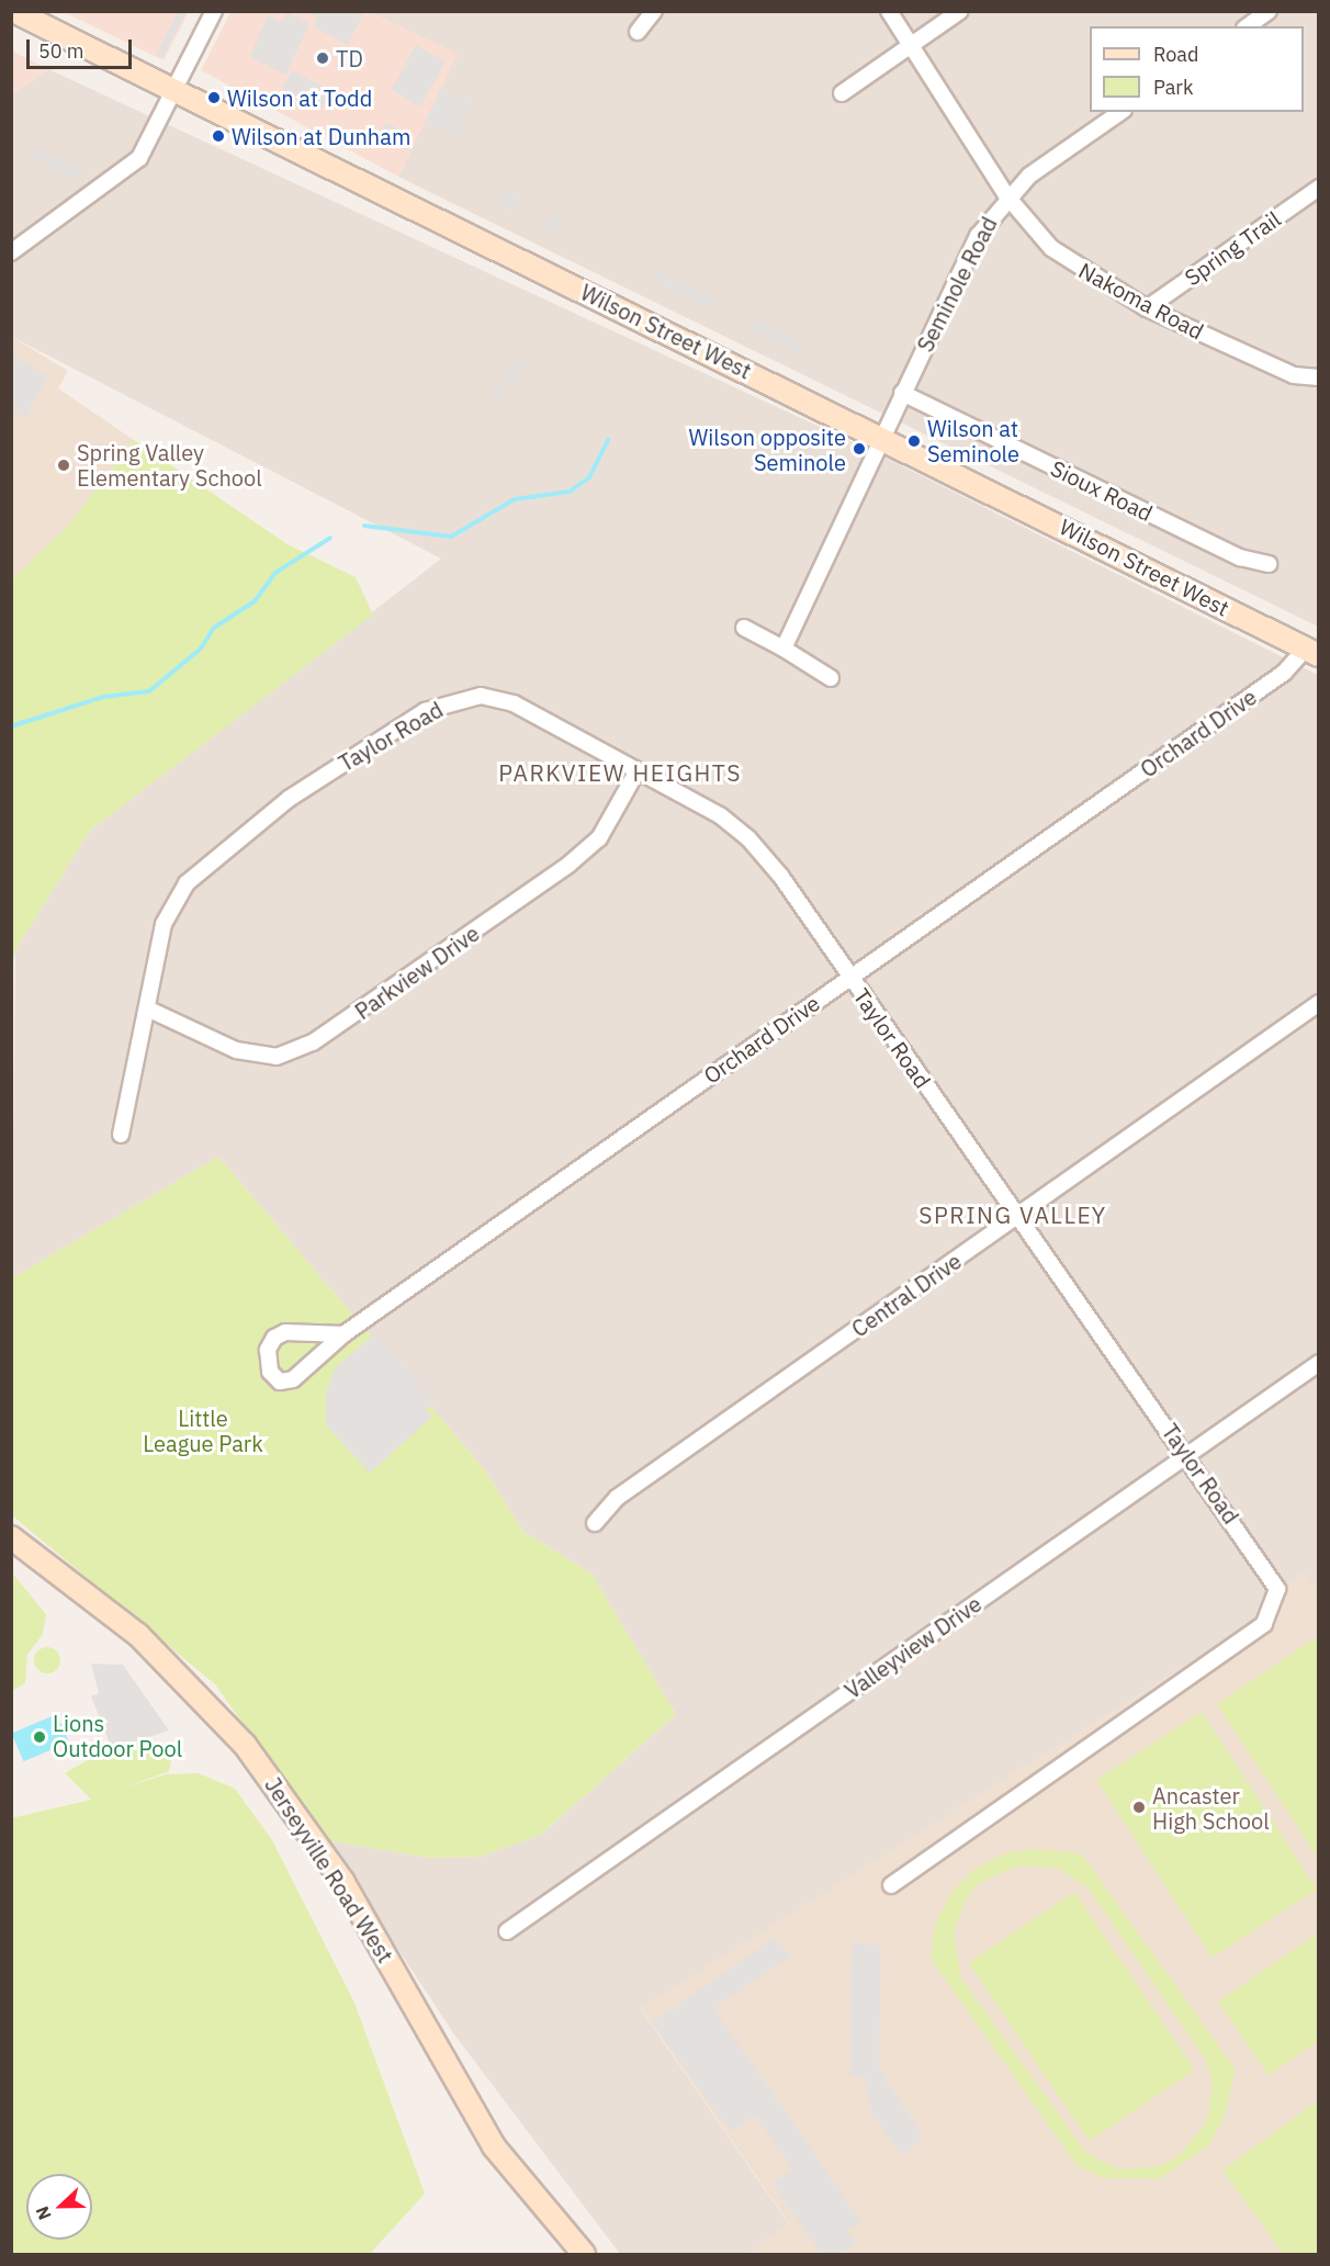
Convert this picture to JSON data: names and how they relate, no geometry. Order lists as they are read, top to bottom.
{
  "streets": {
    "main road": ["Wilson Street West", "Jerseyville Road West"],
    "street": [
      "Spring Trail",
      "Seminole Road",
      "Nakoma Road",
      "Sioux Road",
      "Orchard Drive",
      "Taylor Road",
      "Parkview Drive",
      "Central Drive",
      "Valleyview Drive"
    ]
  },
  "crossings": [
    ["Spring Trail", "Nakoma Road"],
    ["Seminole Road", "Nakoma Road"],
    ["Seminole Road", "Wilson Street West"],
    ["Seminole Road", "Sioux Road"],
    ["Wilson Street West", "Orchard Drive"],
    ["Orchard Drive", "Taylor Road"],
    ["Taylor Road", "Parkview Drive"],
    ["Taylor Road", "Central Drive"],
    ["Taylor Road", "Valleyview Drive"]
  ],
  "districts": ["PARKVIEW HEIGHTS", "SPRING VALLEY"],
  "parks": ["Little League Park"],
  "places": [
    "TD",
    "Wilson at Todd",
    "Wilson at Dunham",
    "Wilson at Seminole",
    "Wilson opposite Seminole",
    "Spring Valley Elementary School",
    "Lions Outdoor Pool",
    "Ancaster High School"
  ],
  "legend": ["Road", "Park"],
  "scale_bar": "50 m",
  "north": "left"
}
